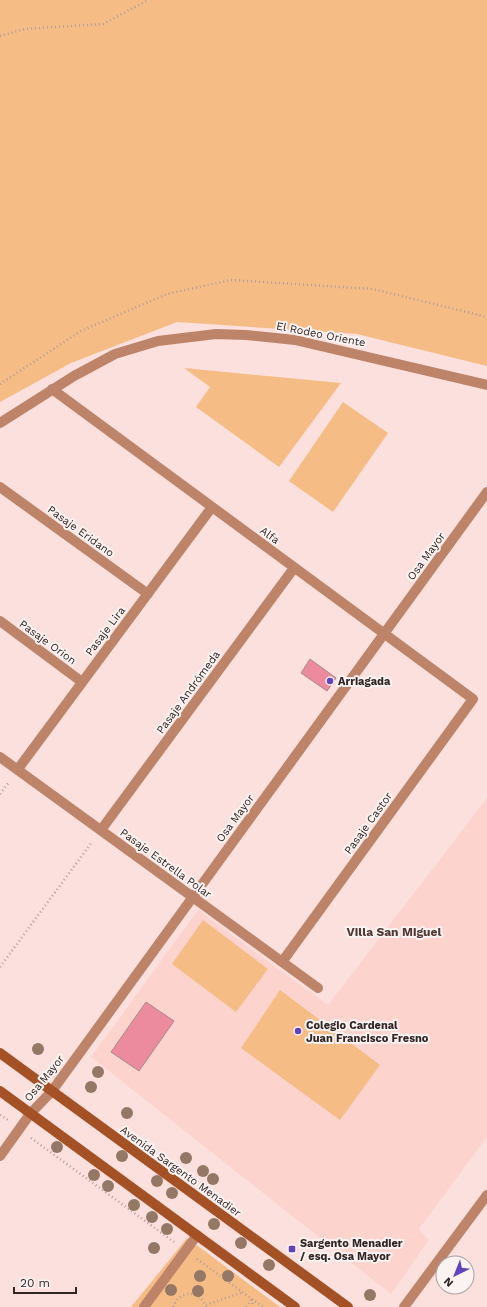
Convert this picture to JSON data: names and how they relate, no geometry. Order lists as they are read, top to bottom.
{
  "streets": {
    "street": [
      "El Rodeo Oriente",
      "Pasaje Eridano",
      "Alfa",
      "Osa Mayor",
      "Pasaje Lira",
      "Pasaje Orion",
      "Pasaje Andrómeda",
      "Pasaje Castor",
      "Pasaje Estrella Polar",
      "Avenida Sargento Menadier"
    ]
  },
  "crossings": [
    ["El Rodeo Oriente", "Alfa"],
    ["Pasaje Eridano", "Pasaje Lira"],
    ["Alfa", "Osa Mayor"],
    ["Alfa", "Pasaje Lira"],
    ["Alfa", "Pasaje Andrómeda"],
    ["Alfa", "Pasaje Castor"],
    ["Osa Mayor", "Pasaje Estrella Polar"],
    ["Osa Mayor", "Avenida Sargento Menadier"],
    ["Pasaje Lira", "Pasaje Orion"],
    ["Pasaje Lira", "Pasaje Estrella Polar"],
    ["Pasaje Andrómeda", "Pasaje Estrella Polar"],
    ["Pasaje Castor", "Pasaje Estrella Polar"]
  ],
  "districts": ["Villa San Miguel"],
  "places": {
    "other": ["Arriagada", "Colegio Cardenal Juan Francisco Fresno"],
    "transit": ["Sargento Menadier / esq. Osa Mayor"]
  },
  "scale_bar": "20 m",
  "north": "bottom left"
}
